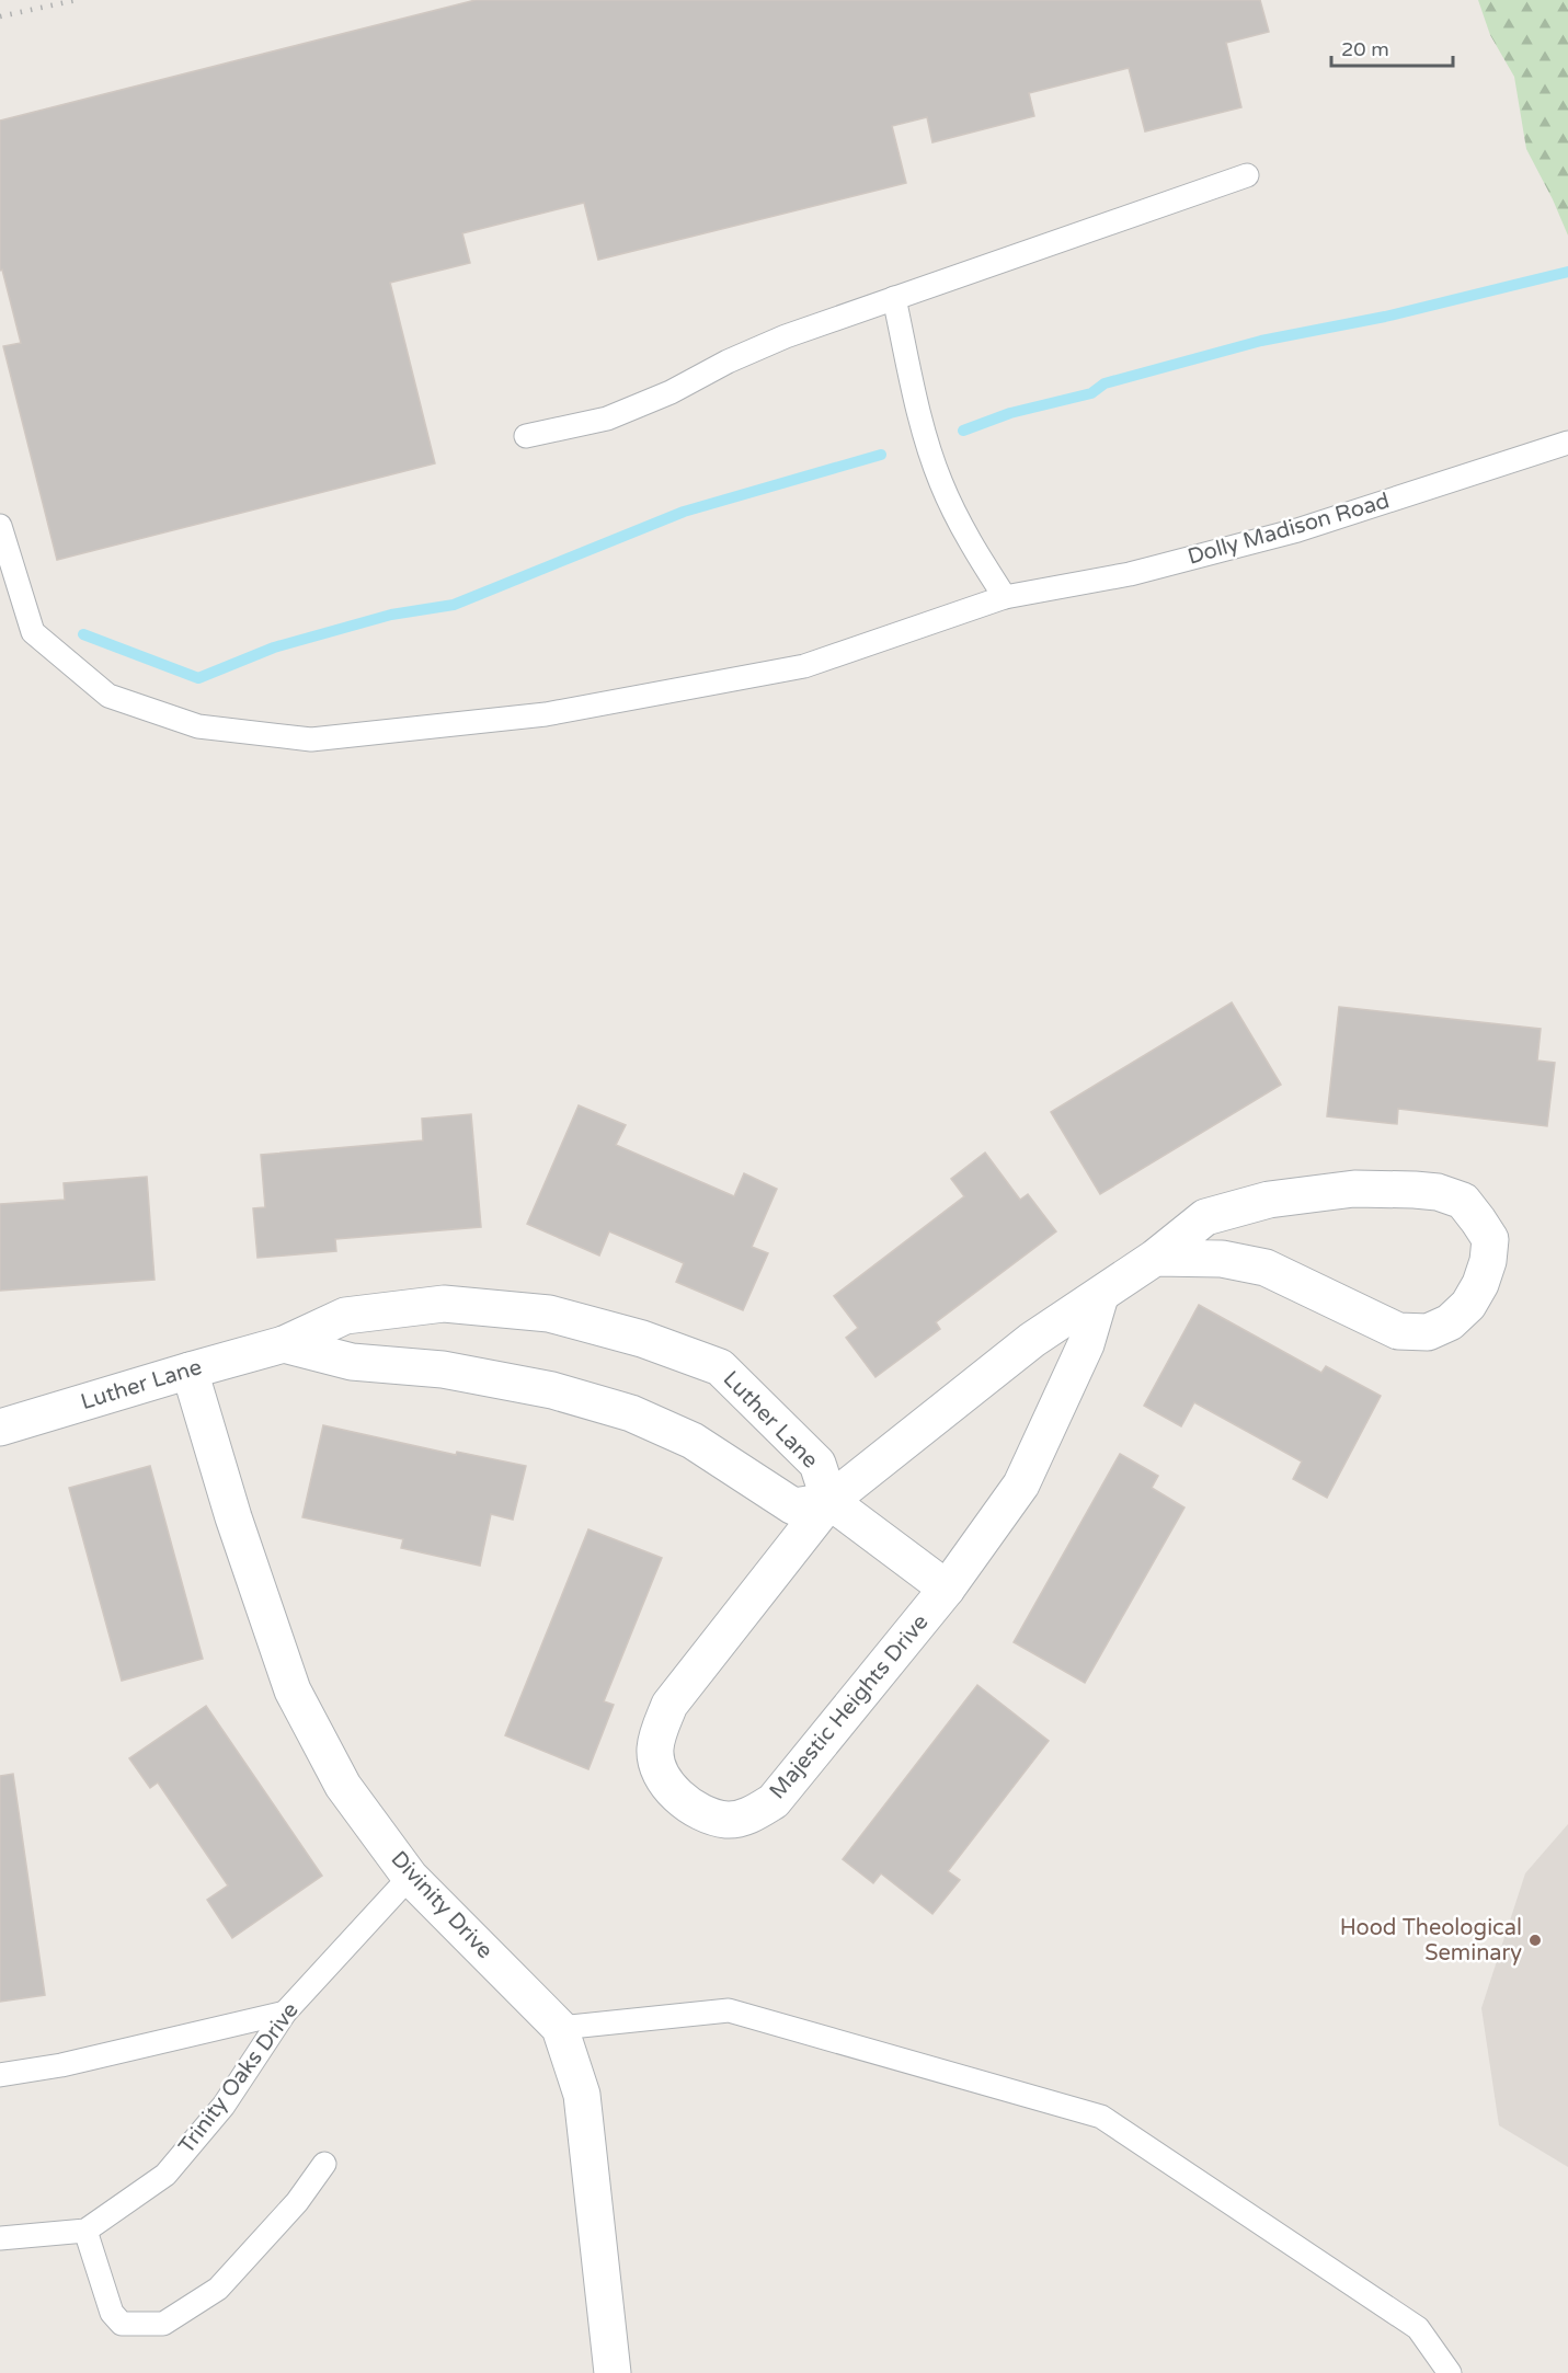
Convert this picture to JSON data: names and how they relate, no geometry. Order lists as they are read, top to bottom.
{
  "streets": {
    "street": ["Luther Lane", "Majestic Heights Drive", "Divinity Drive"],
    "lane": ["Dolly Madison Road", "Trinity Oaks Drive"]
  },
  "crossings": [
    ["Luther Lane", "Majestic Heights Drive"],
    ["Luther Lane", "Divinity Drive"],
    ["Divinity Drive", "Trinity Oaks Drive"]
  ],
  "places": ["Hood Theological Seminary"],
  "scale_bar": "20 m"
}
